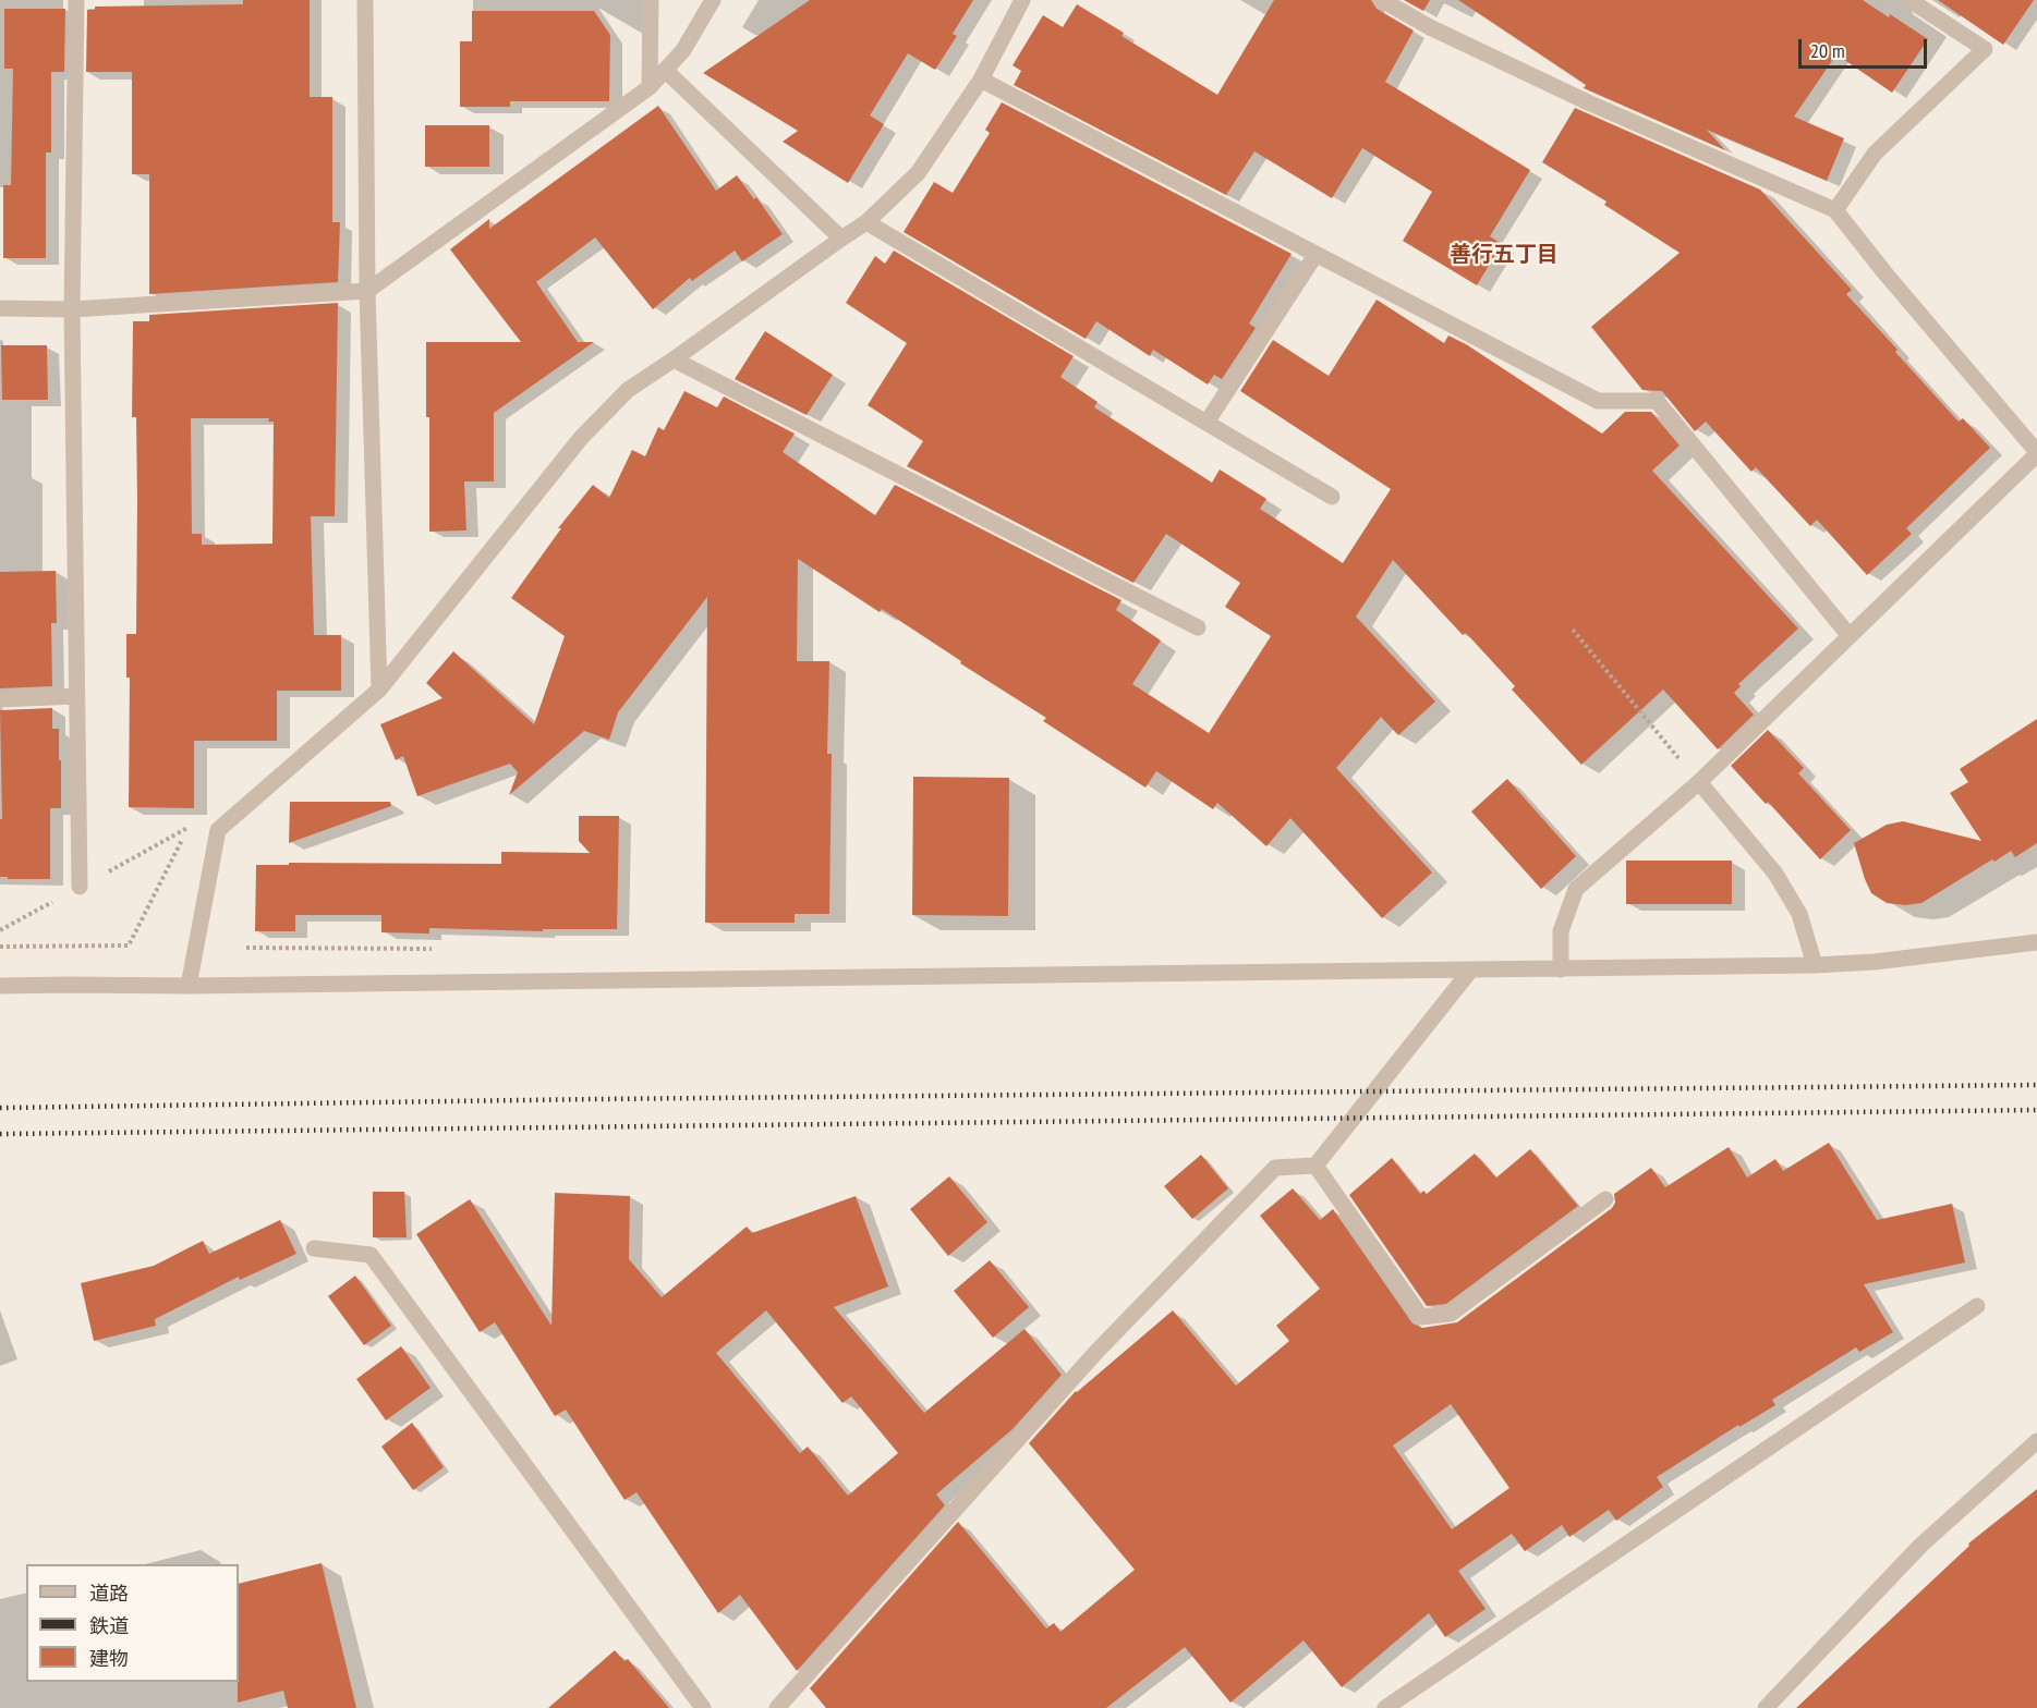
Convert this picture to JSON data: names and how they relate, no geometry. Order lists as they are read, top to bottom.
{
  "districts": ["善行五丁目"],
  "legend": ["道路", "鉄道", "建物"],
  "scale_bar": "20 m"
}
